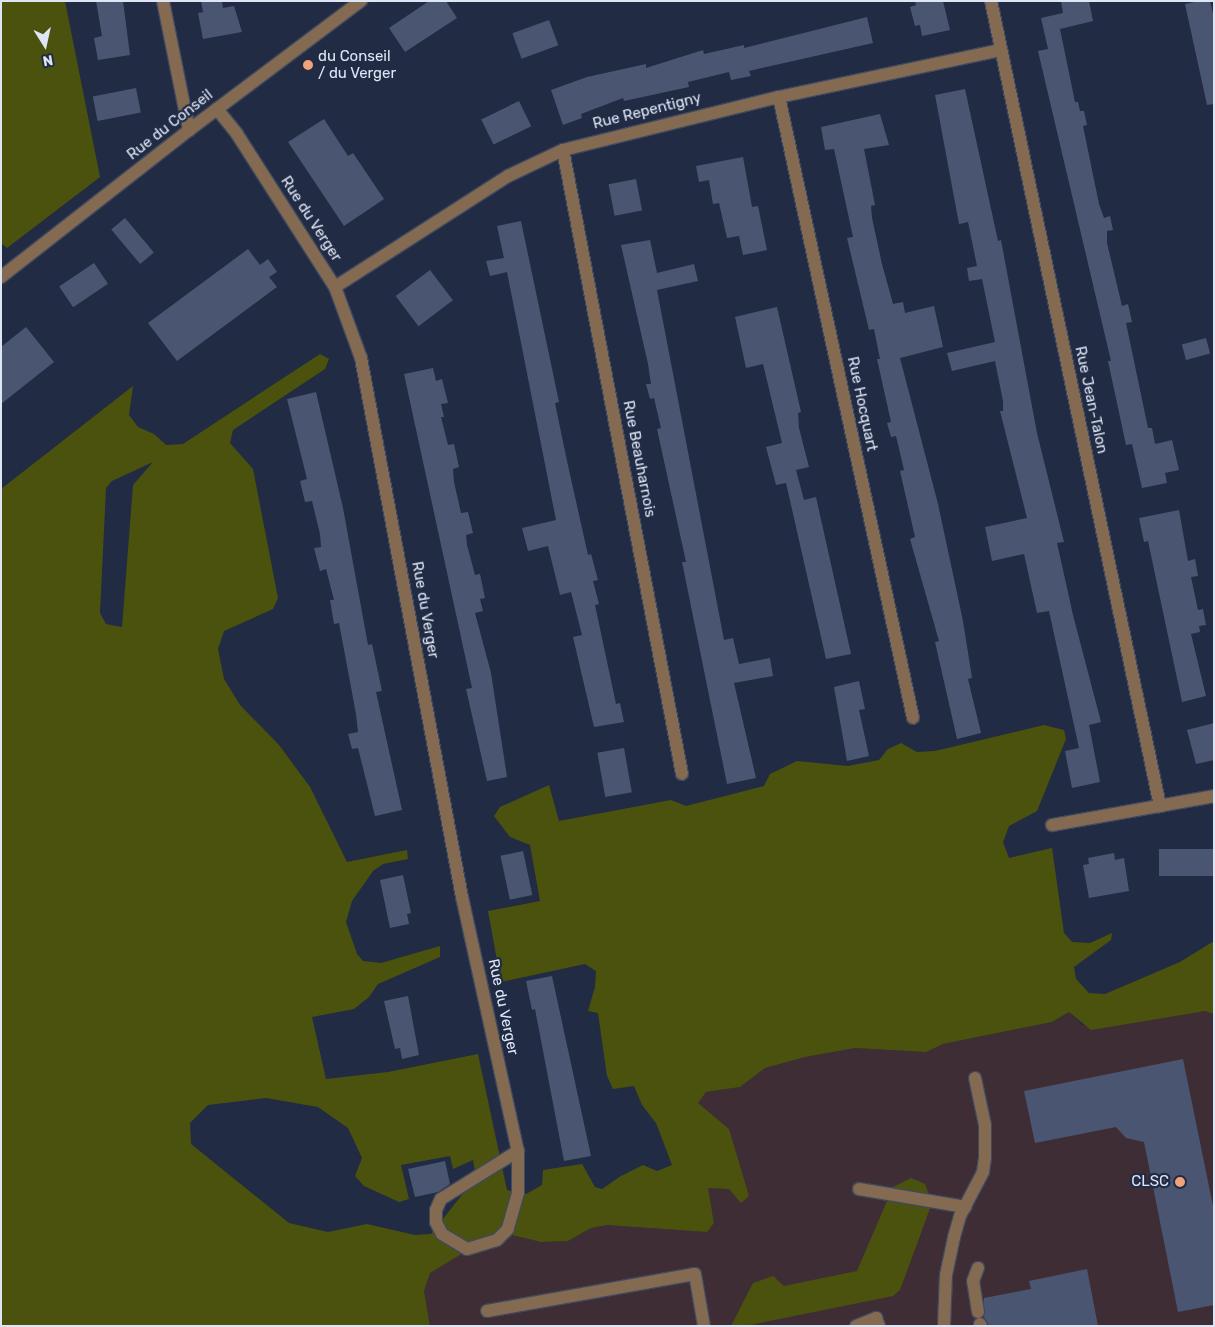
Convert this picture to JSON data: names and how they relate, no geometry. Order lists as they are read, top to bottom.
{
  "streets": {
    "street": [
      "Rue Repentigny",
      "Rue du Conseil",
      "Rue du Verger",
      "Rue Jean-Talon",
      "Rue Hocquart",
      "Rue Beauharnois"
    ]
  },
  "crossings": [
    ["Rue Repentigny", "Rue du Verger"],
    ["Rue Repentigny", "Rue Jean-Talon"],
    ["Rue Repentigny", "Rue Hocquart"],
    ["Rue Repentigny", "Rue Beauharnois"],
    ["Rue du Conseil", "Rue du Verger"]
  ],
  "places": ["du Conseil / du Verger", "CLSC"],
  "north": "bottom"
}
